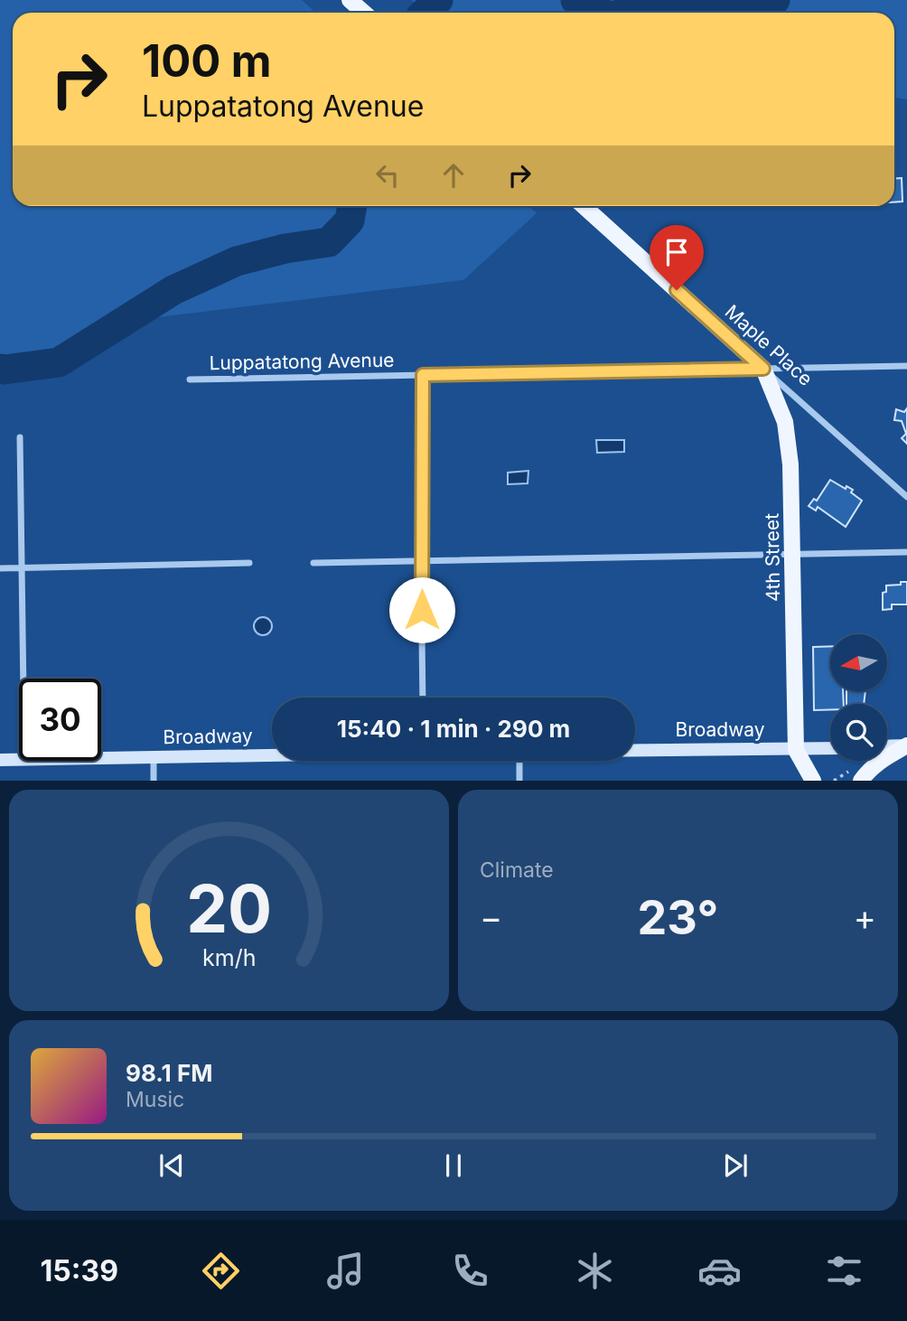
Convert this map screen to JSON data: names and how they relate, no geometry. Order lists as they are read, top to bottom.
{
  "streets": {
    "main road": ["Maple Place", "4th Street", "Broadway"],
    "street": ["Luppatatong Avenue"]
  },
  "crossings": [
    ["Maple Place", "Luppatatong Avenue"],
    ["Maple Place", "4th Street"],
    ["Luppatatong Avenue", "4th Street"],
    ["4th Street", "Broadway"]
  ],
  "north": "left",
  "page": {
    "turn": ["100 m", "Luppatatong Avenue"],
    "limit": "30",
    "trip": "15:40 · 1 min · 290 m",
    "tile": "Climate",
    "heat": ["−", "23°", "+"],
    "song": ["98.1 FM", "Music"],
    "tabs": "15:39",
    "gauge": ["20", "km/h"]
  }
}
